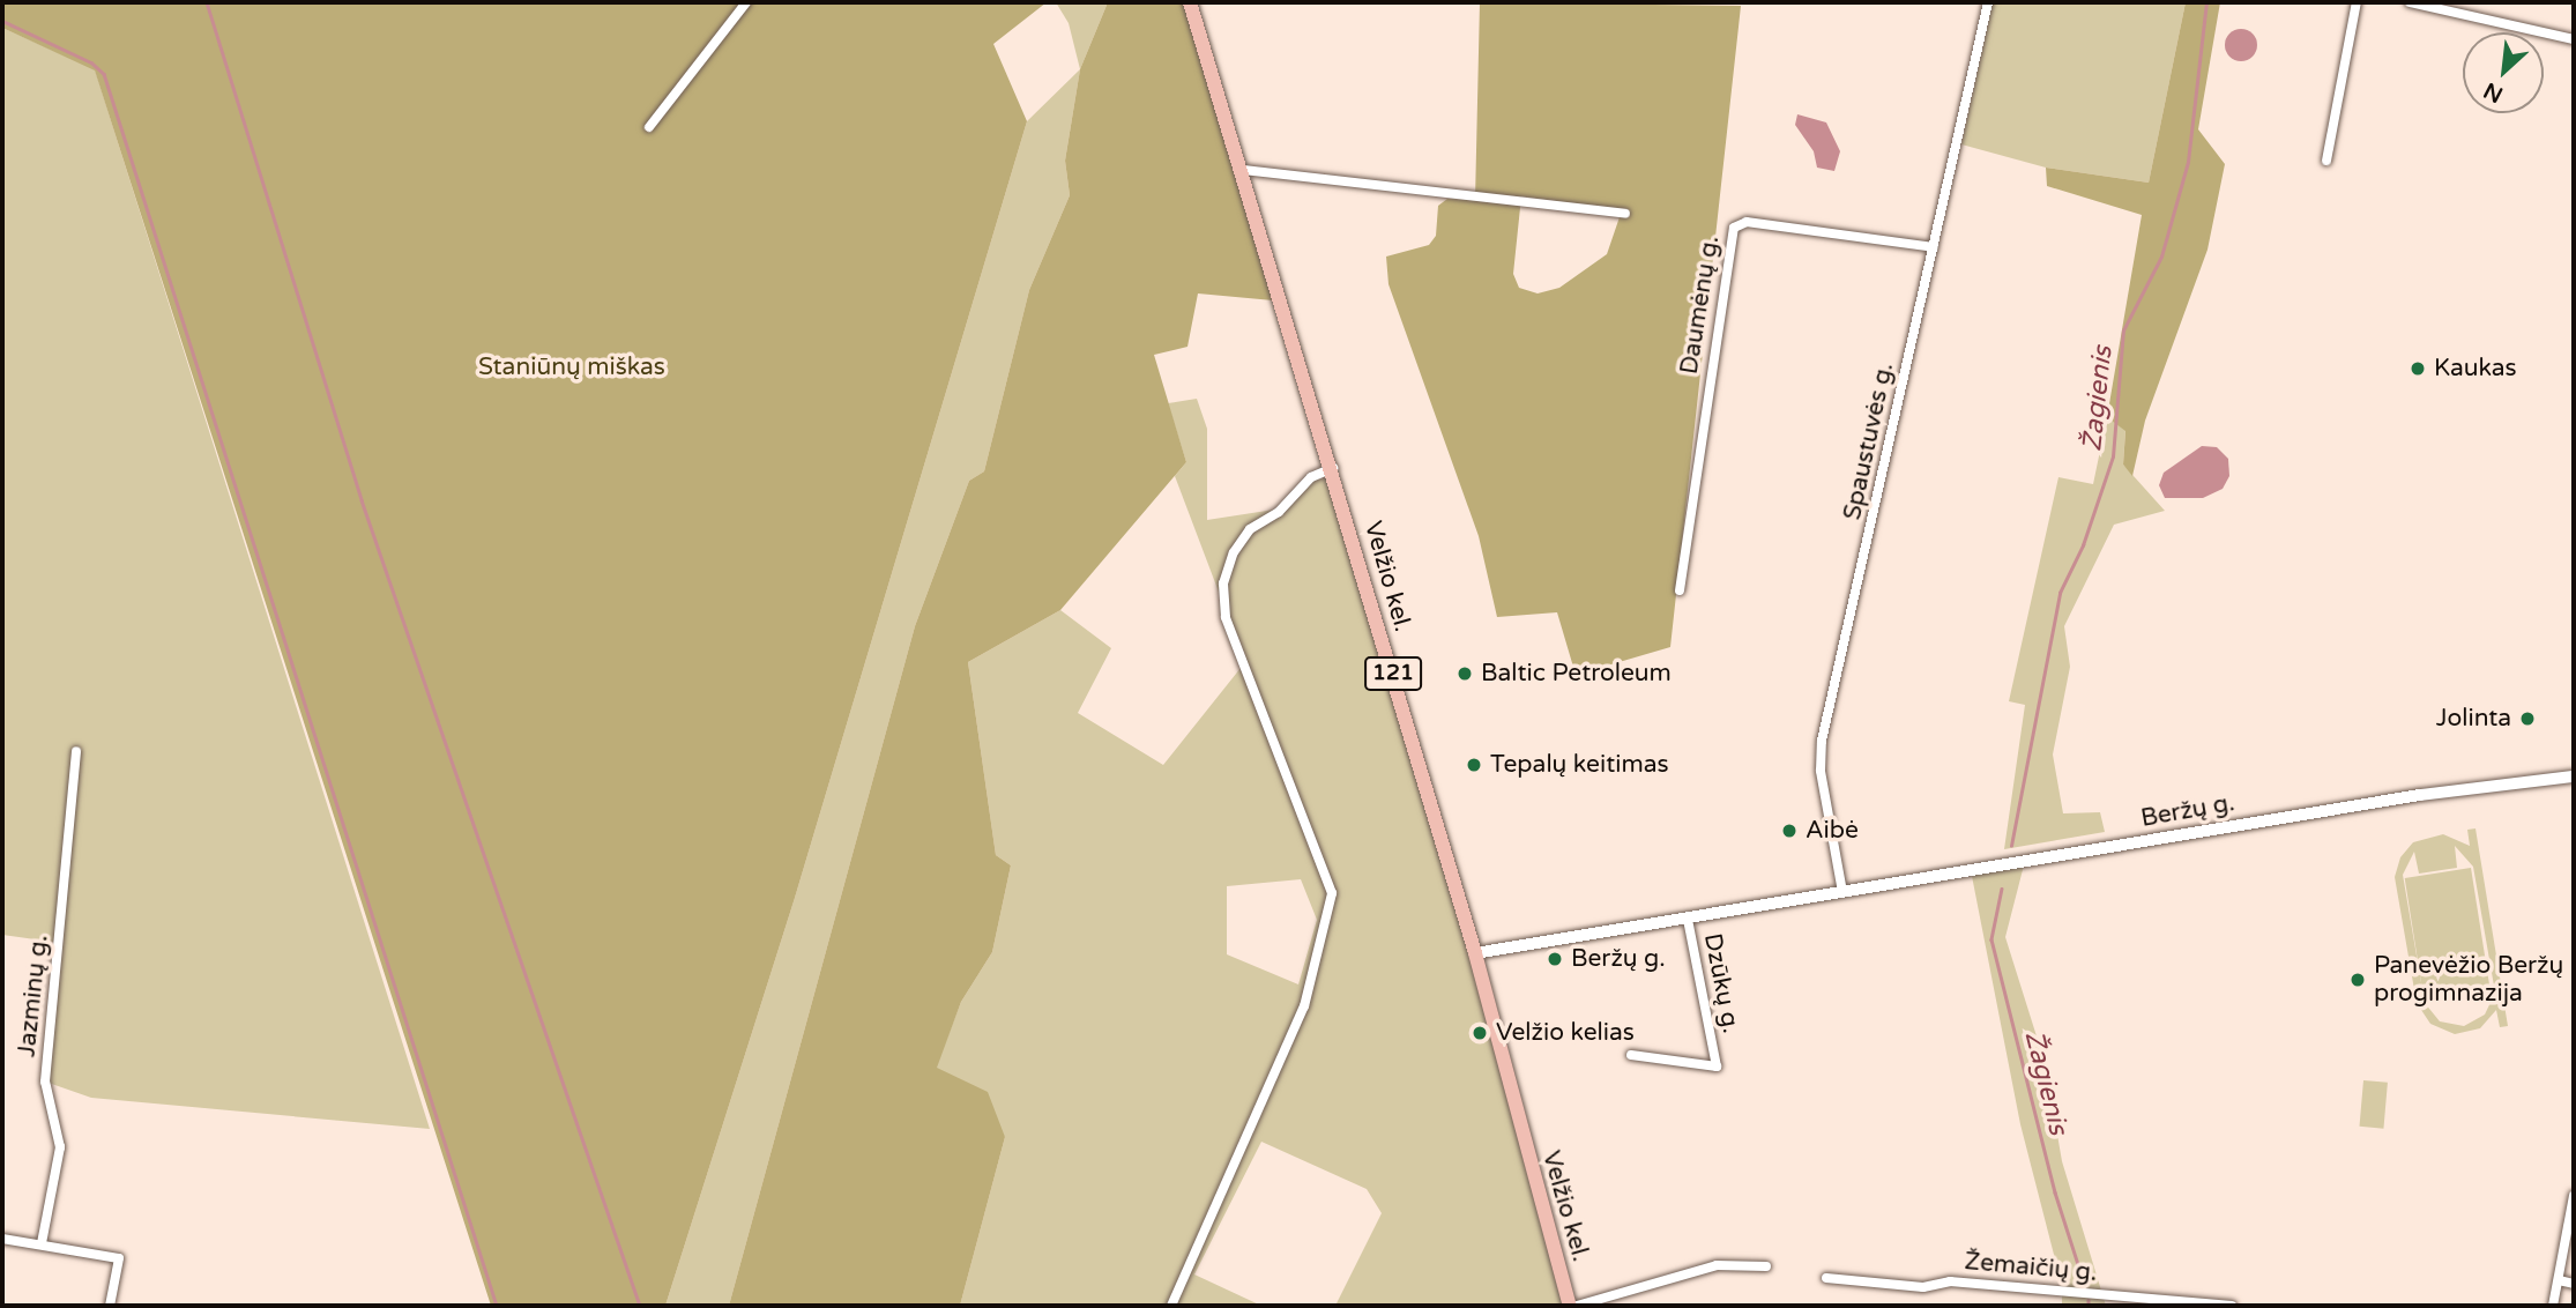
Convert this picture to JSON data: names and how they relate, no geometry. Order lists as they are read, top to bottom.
{
  "streets": {
    "main road": ["Velžio kel.", "121", "Beržų g."],
    "street": [
      "Daumėnų g.",
      "Spaustuvės g.",
      "Dzūkų g.",
      "Jazminų g.",
      "Žemaičių g."
    ]
  },
  "crossings": [
    ["Daumėnų g.", "Spaustuvės g."],
    ["Spaustuvės g.", "Beržų g."],
    ["Velžio kel.", "Beržų g."],
    ["Beržų g.", "Dzūkų g."]
  ],
  "water": ["Žagienis"],
  "parks": ["Staniūnų miškas"],
  "places": [
    "Kaukas",
    "Baltic Petroleum",
    "Jolinta",
    "Tepalų keitimas",
    "Aibė",
    "Beržų g.",
    "Panevėžio Beržų progimnazija",
    "Velžio kelias"
  ],
  "north": "bottom left"
}
